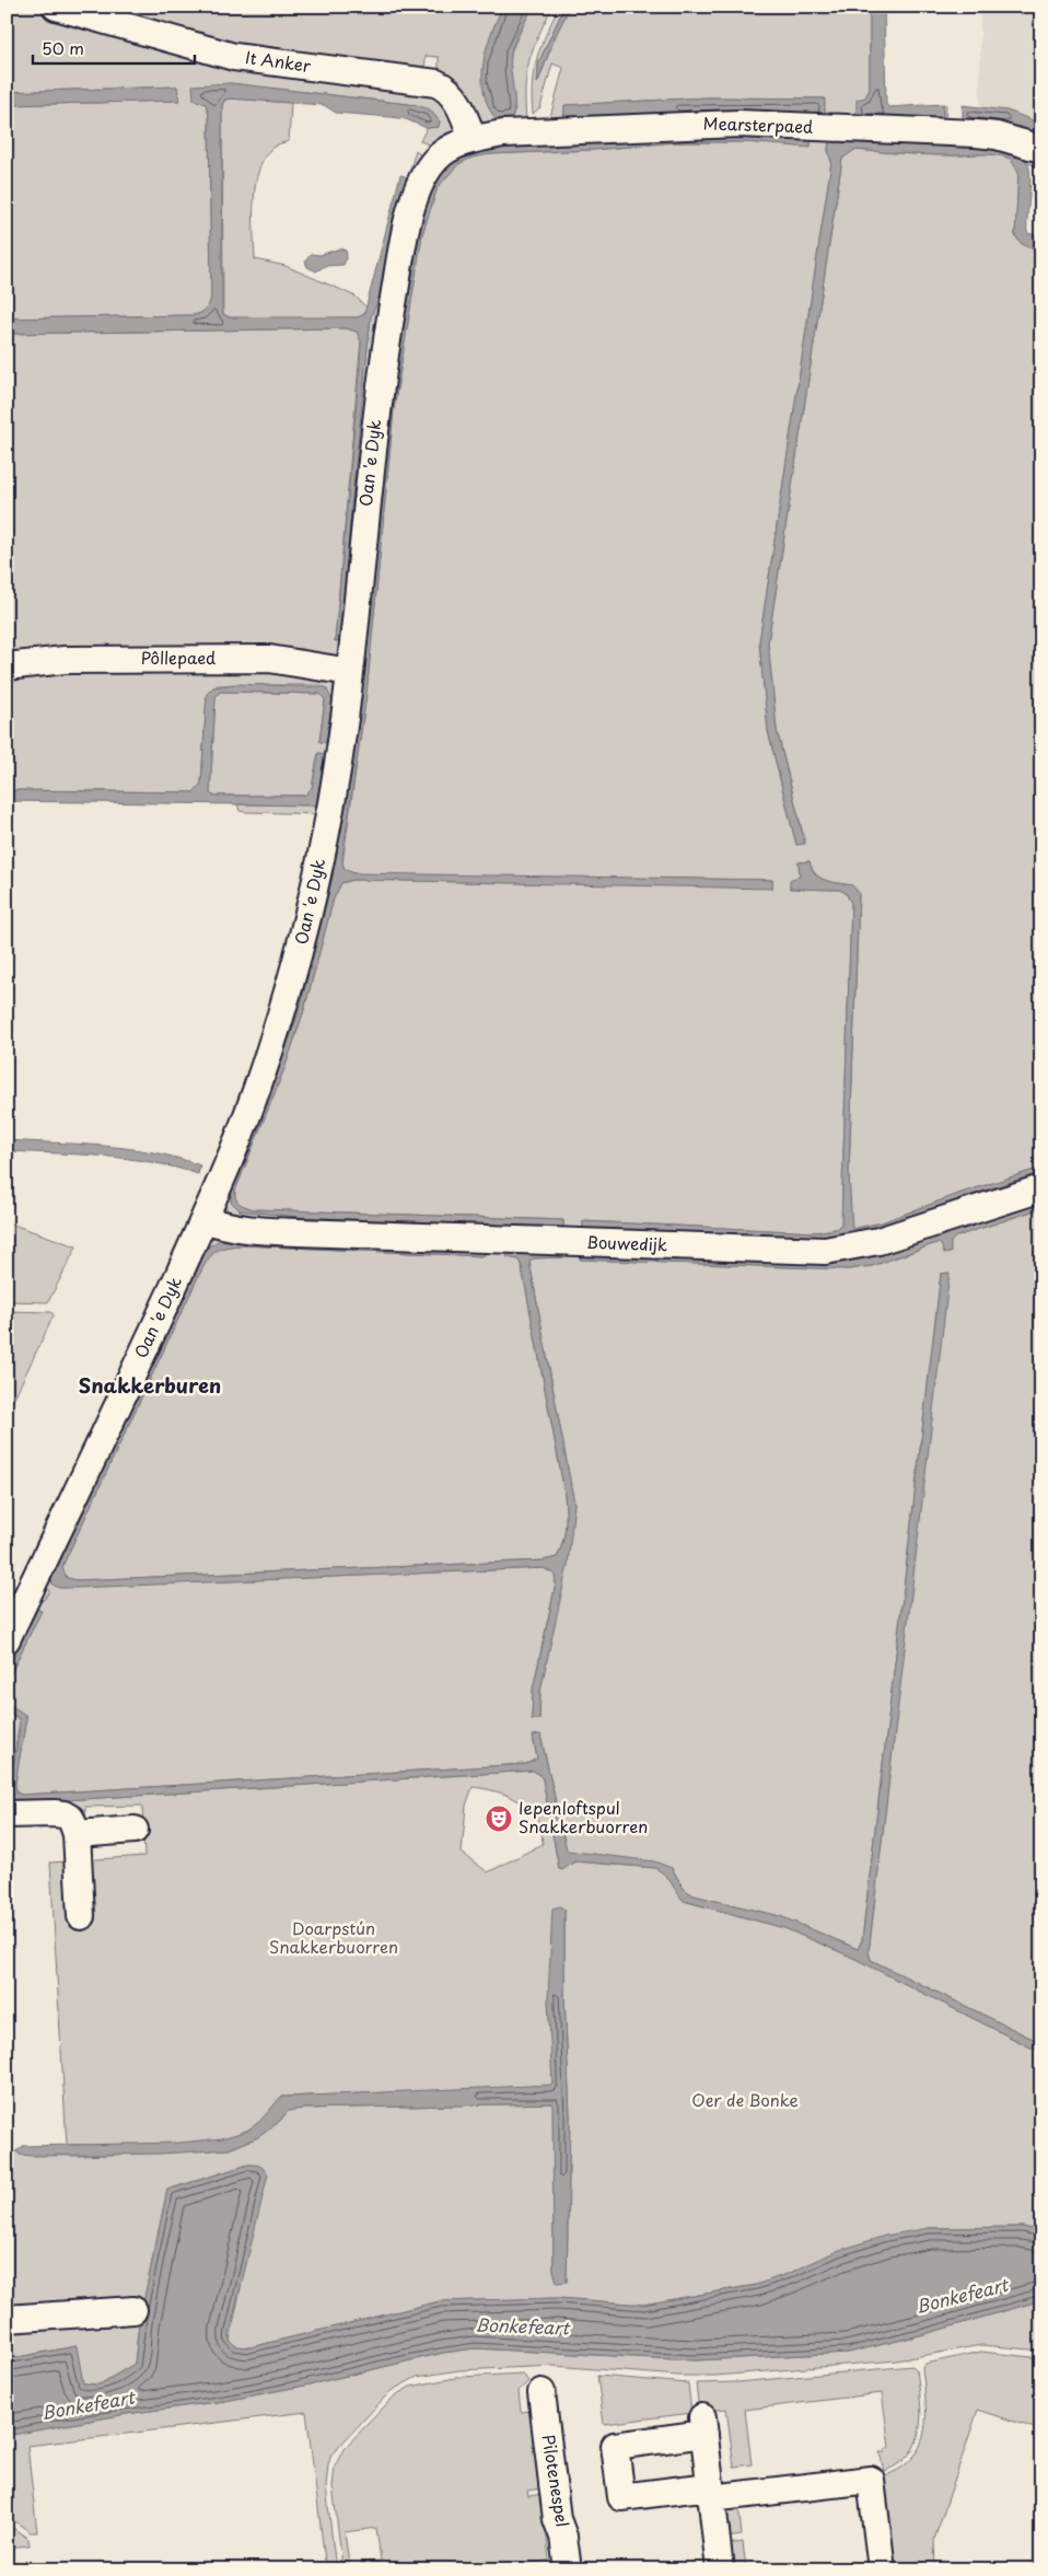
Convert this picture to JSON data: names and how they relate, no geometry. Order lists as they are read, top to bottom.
{
  "streets": {
    "street": [
      "It Anker",
      "Mearsterpaed",
      "Oan 'e Dyk",
      "Pôllepaed",
      "Bouwedijk",
      "Pilotenespel"
    ]
  },
  "crossings": [
    ["It Anker", "Mearsterpaed"],
    ["It Anker", "Oan 'e Dyk"],
    ["Mearsterpaed", "Oan 'e Dyk"],
    ["Oan 'e Dyk", "Pôllepaed"],
    ["Oan 'e Dyk", "Bouwedijk"]
  ],
  "districts": ["Snakkerburen"],
  "water": ["Bonkefeart"],
  "parks": ["Doarpstún Snakkerbuorren", "Oer de Bonke"],
  "places": {
    "theatre": ["Iepenloftspul Snakkerbuorren"]
  },
  "scale_bar": "50 m"
}
